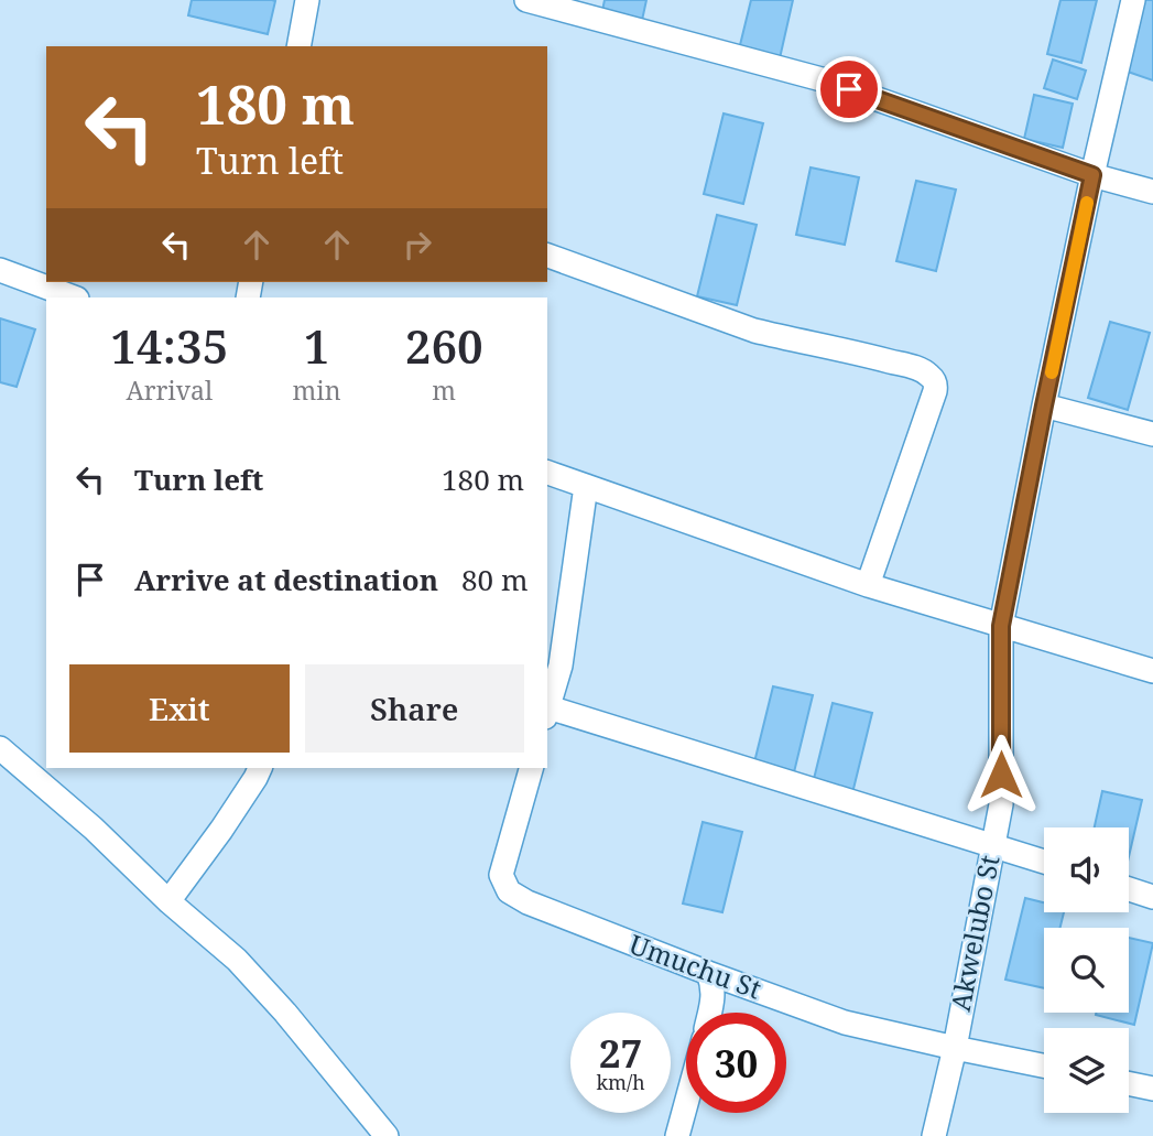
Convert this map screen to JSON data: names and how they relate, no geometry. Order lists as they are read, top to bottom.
{
  "streets": {
    "street": ["Akwelubo St", "Umuchu St"]
  },
  "crossings": [
    ["Akwelubo St", "Umuchu St"]
  ],
  "page": {
    "turn": ["180 m", "Turn left"],
    "eta": [
      "14:35",
      "Arrival",
      "1",
      "min",
      "260",
      "m"
    ],
    "list": [
      {
        "name": "Turn left",
        "value": "180 m"
      },
      {
        "name": "Arrive at destination",
        "value": "80 m"
      }
    ],
    "buttons": ["Exit", "Share"],
    "speed": "27 km/h",
    "limit": "30"
  }
}
